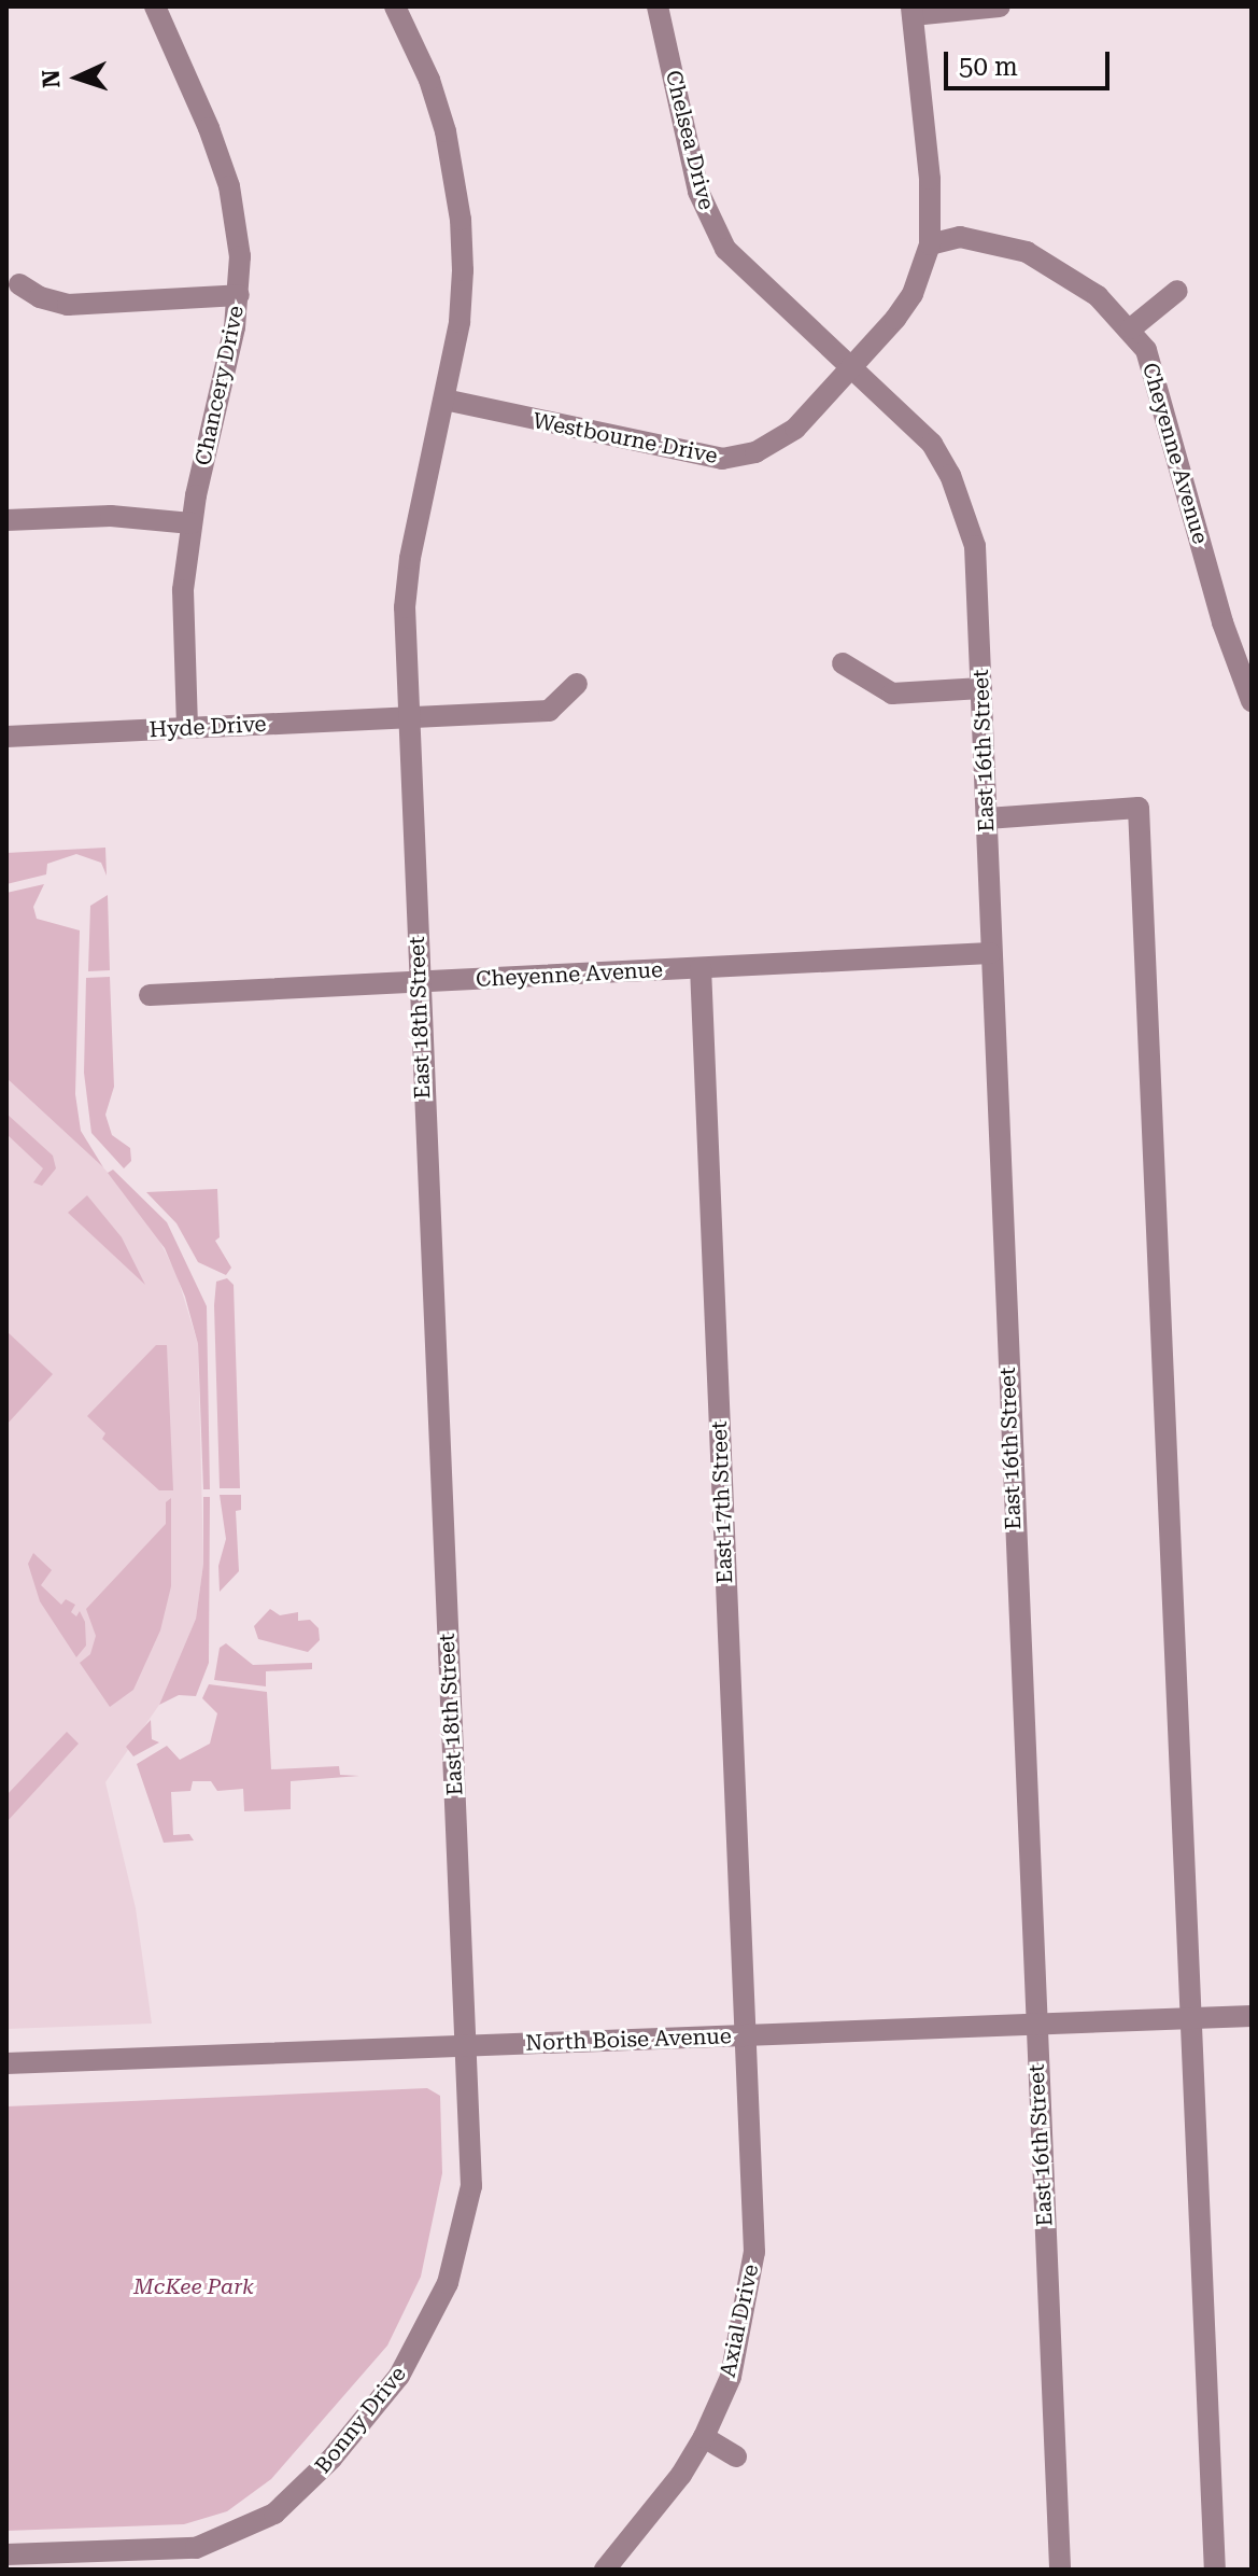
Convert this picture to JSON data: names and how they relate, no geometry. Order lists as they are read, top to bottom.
{
  "streets": {
    "street": [
      "Chelsea Drive",
      "Chancery Drive",
      "Westbourne Drive",
      "Cheyenne Avenue",
      "Hyde Drive",
      "East 16th Street",
      "East 18th Street",
      "East 17th Street",
      "North Boise Avenue",
      "Axial Drive",
      "Bonny Drive"
    ]
  },
  "crossings": [
    ["Chelsea Drive", "Westbourne Drive"],
    ["Chelsea Drive", "East 16th Street"],
    ["Chancery Drive", "Hyde Drive"],
    ["Westbourne Drive", "Cheyenne Avenue"],
    ["Westbourne Drive", "East 16th Street"],
    ["Westbourne Drive", "East 18th Street"],
    ["Cheyenne Avenue", "East 16th Street"],
    ["Cheyenne Avenue", "East 18th Street"],
    ["Cheyenne Avenue", "East 17th Street"],
    ["Hyde Drive", "East 18th Street"],
    ["East 16th Street", "North Boise Avenue"],
    ["East 18th Street", "North Boise Avenue"],
    ["East 18th Street", "Bonny Drive"],
    ["East 17th Street", "North Boise Avenue"],
    ["East 17th Street", "Axial Drive"],
    ["North Boise Avenue", "Axial Drive"],
    ["North Boise Avenue", "Bonny Drive"]
  ],
  "parks": ["McKee Park"],
  "scale_bar": "50 m",
  "north": "left"
}
